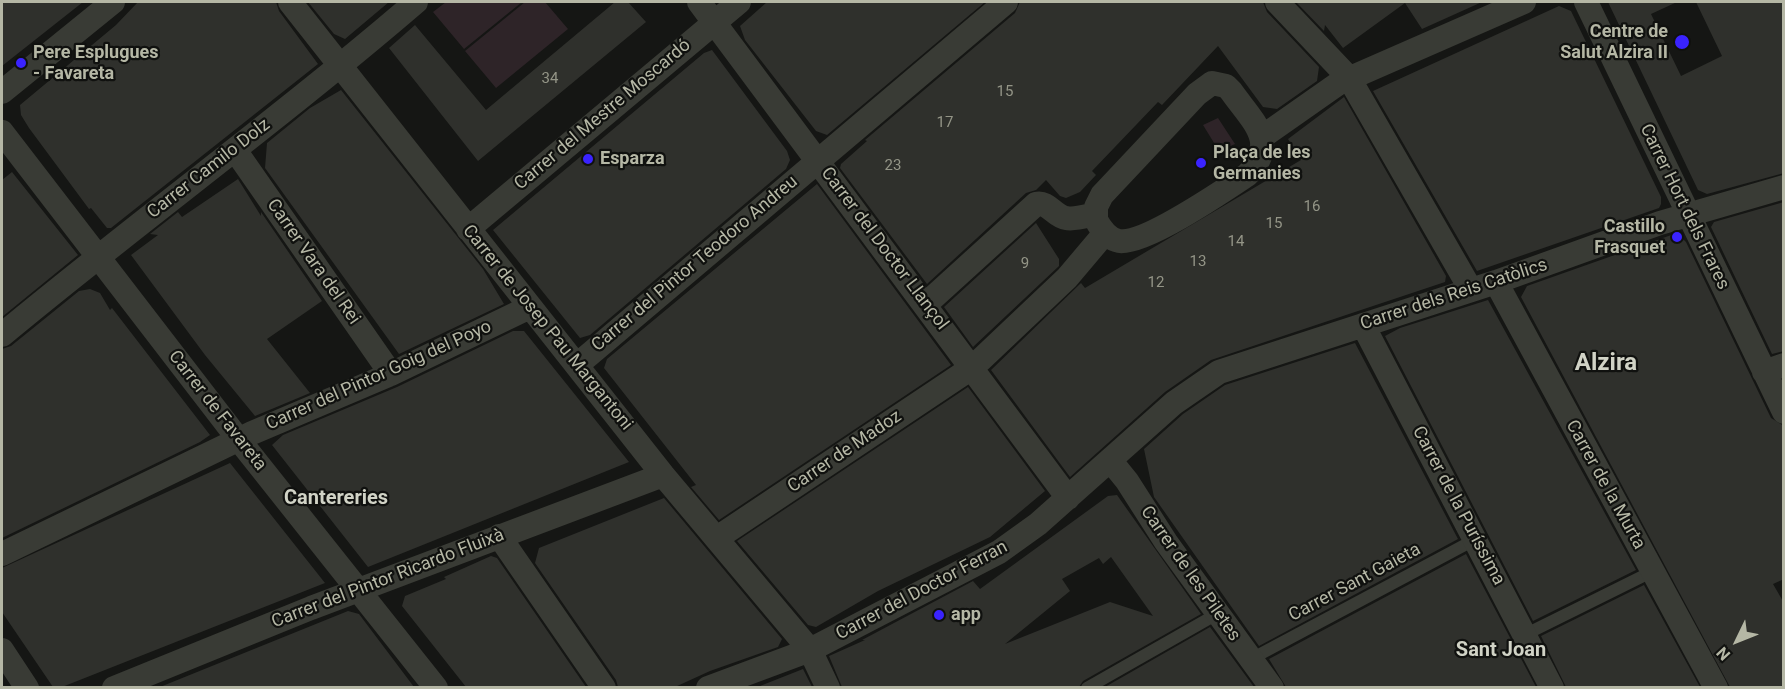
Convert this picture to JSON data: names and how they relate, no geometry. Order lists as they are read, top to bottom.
{
  "streets": {
    "street": [
      "Carrer del Mestre Moscardó",
      "Carrer Camilo Dolz",
      "Carrer Hort dels Frares",
      "Carrer del Doctor Llançol",
      "Carrer Vara del Rei",
      "Carrer del Pintor Teodoro Andreu",
      "Carrer dels Reis Catòlics",
      "Carrer de Josep Pau Margantoni",
      "Carrer del Pintor Goig del Poyo",
      "Carrer de Favareta",
      "Carrer de Madoz",
      "Carrer de la Murta",
      "Carrer de la Puríssima",
      "Carrer de les Piletes",
      "Carrer del Pintor Ricardo Fluixà",
      "Carrer del Doctor Ferran"
    ],
    "lane": ["Carrer Sant Gaieta"]
  },
  "crossings": [
    ["Carrer del Mestre Moscardó", "Carrer del Doctor Llançol"],
    ["Carrer del Mestre Moscardó", "Carrer de Josep Pau Margantoni"],
    ["Carrer Camilo Dolz", "Carrer Vara del Rei"],
    ["Carrer Camilo Dolz", "Carrer de Josep Pau Margantoni"],
    ["Carrer Camilo Dolz", "Carrer de Favareta"],
    ["Carrer Hort dels Frares", "Carrer dels Reis Catòlics"],
    ["Carrer del Doctor Llançol", "Carrer del Pintor Teodoro Andreu"],
    ["Carrer del Doctor Llançol", "Carrer de Madoz"],
    ["Carrer del Doctor Llançol", "Carrer del Doctor Ferran"],
    ["Carrer Vara del Rei", "Carrer del Pintor Goig del Poyo"],
    ["Carrer del Pintor Teodoro Andreu", "Carrer de Josep Pau Margantoni"],
    ["Carrer dels Reis Catòlics", "Carrer de la Murta"],
    ["Carrer dels Reis Catòlics", "Carrer de la Puríssima"],
    ["Carrer dels Reis Catòlics", "Carrer del Doctor Ferran"],
    ["Carrer de Josep Pau Margantoni", "Carrer del Pintor Goig del Poyo"],
    ["Carrer de Josep Pau Margantoni", "Carrer de Madoz"],
    ["Carrer de Josep Pau Margantoni", "Carrer del Pintor Ricardo Fluixà"],
    ["Carrer de Josep Pau Margantoni", "Carrer del Doctor Ferran"],
    ["Carrer del Pintor Goig del Poyo", "Carrer de Favareta"],
    ["Carrer de Favareta", "Carrer del Pintor Ricardo Fluixà"],
    ["Carrer de la Puríssima", "Carrer Sant Gaieta"],
    ["Carrer de les Piletes", "Carrer Sant Gaieta"],
    ["Carrer de les Piletes", "Carrer del Doctor Ferran"]
  ],
  "districts": ["Alzira", "Cantereries", "Sant Joan"],
  "places": [
    "Centre de Salut Alzira II",
    "Pere Esplugues - Favareta",
    "Esparza",
    "Plaça de les Germanies",
    "Castillo Frasquet",
    "app"
  ],
  "house_numbers": [
    "34",
    "15",
    "17",
    "23",
    "16",
    "15",
    "14",
    "13",
    "9",
    "12"
  ],
  "north": "bottom left"
}
